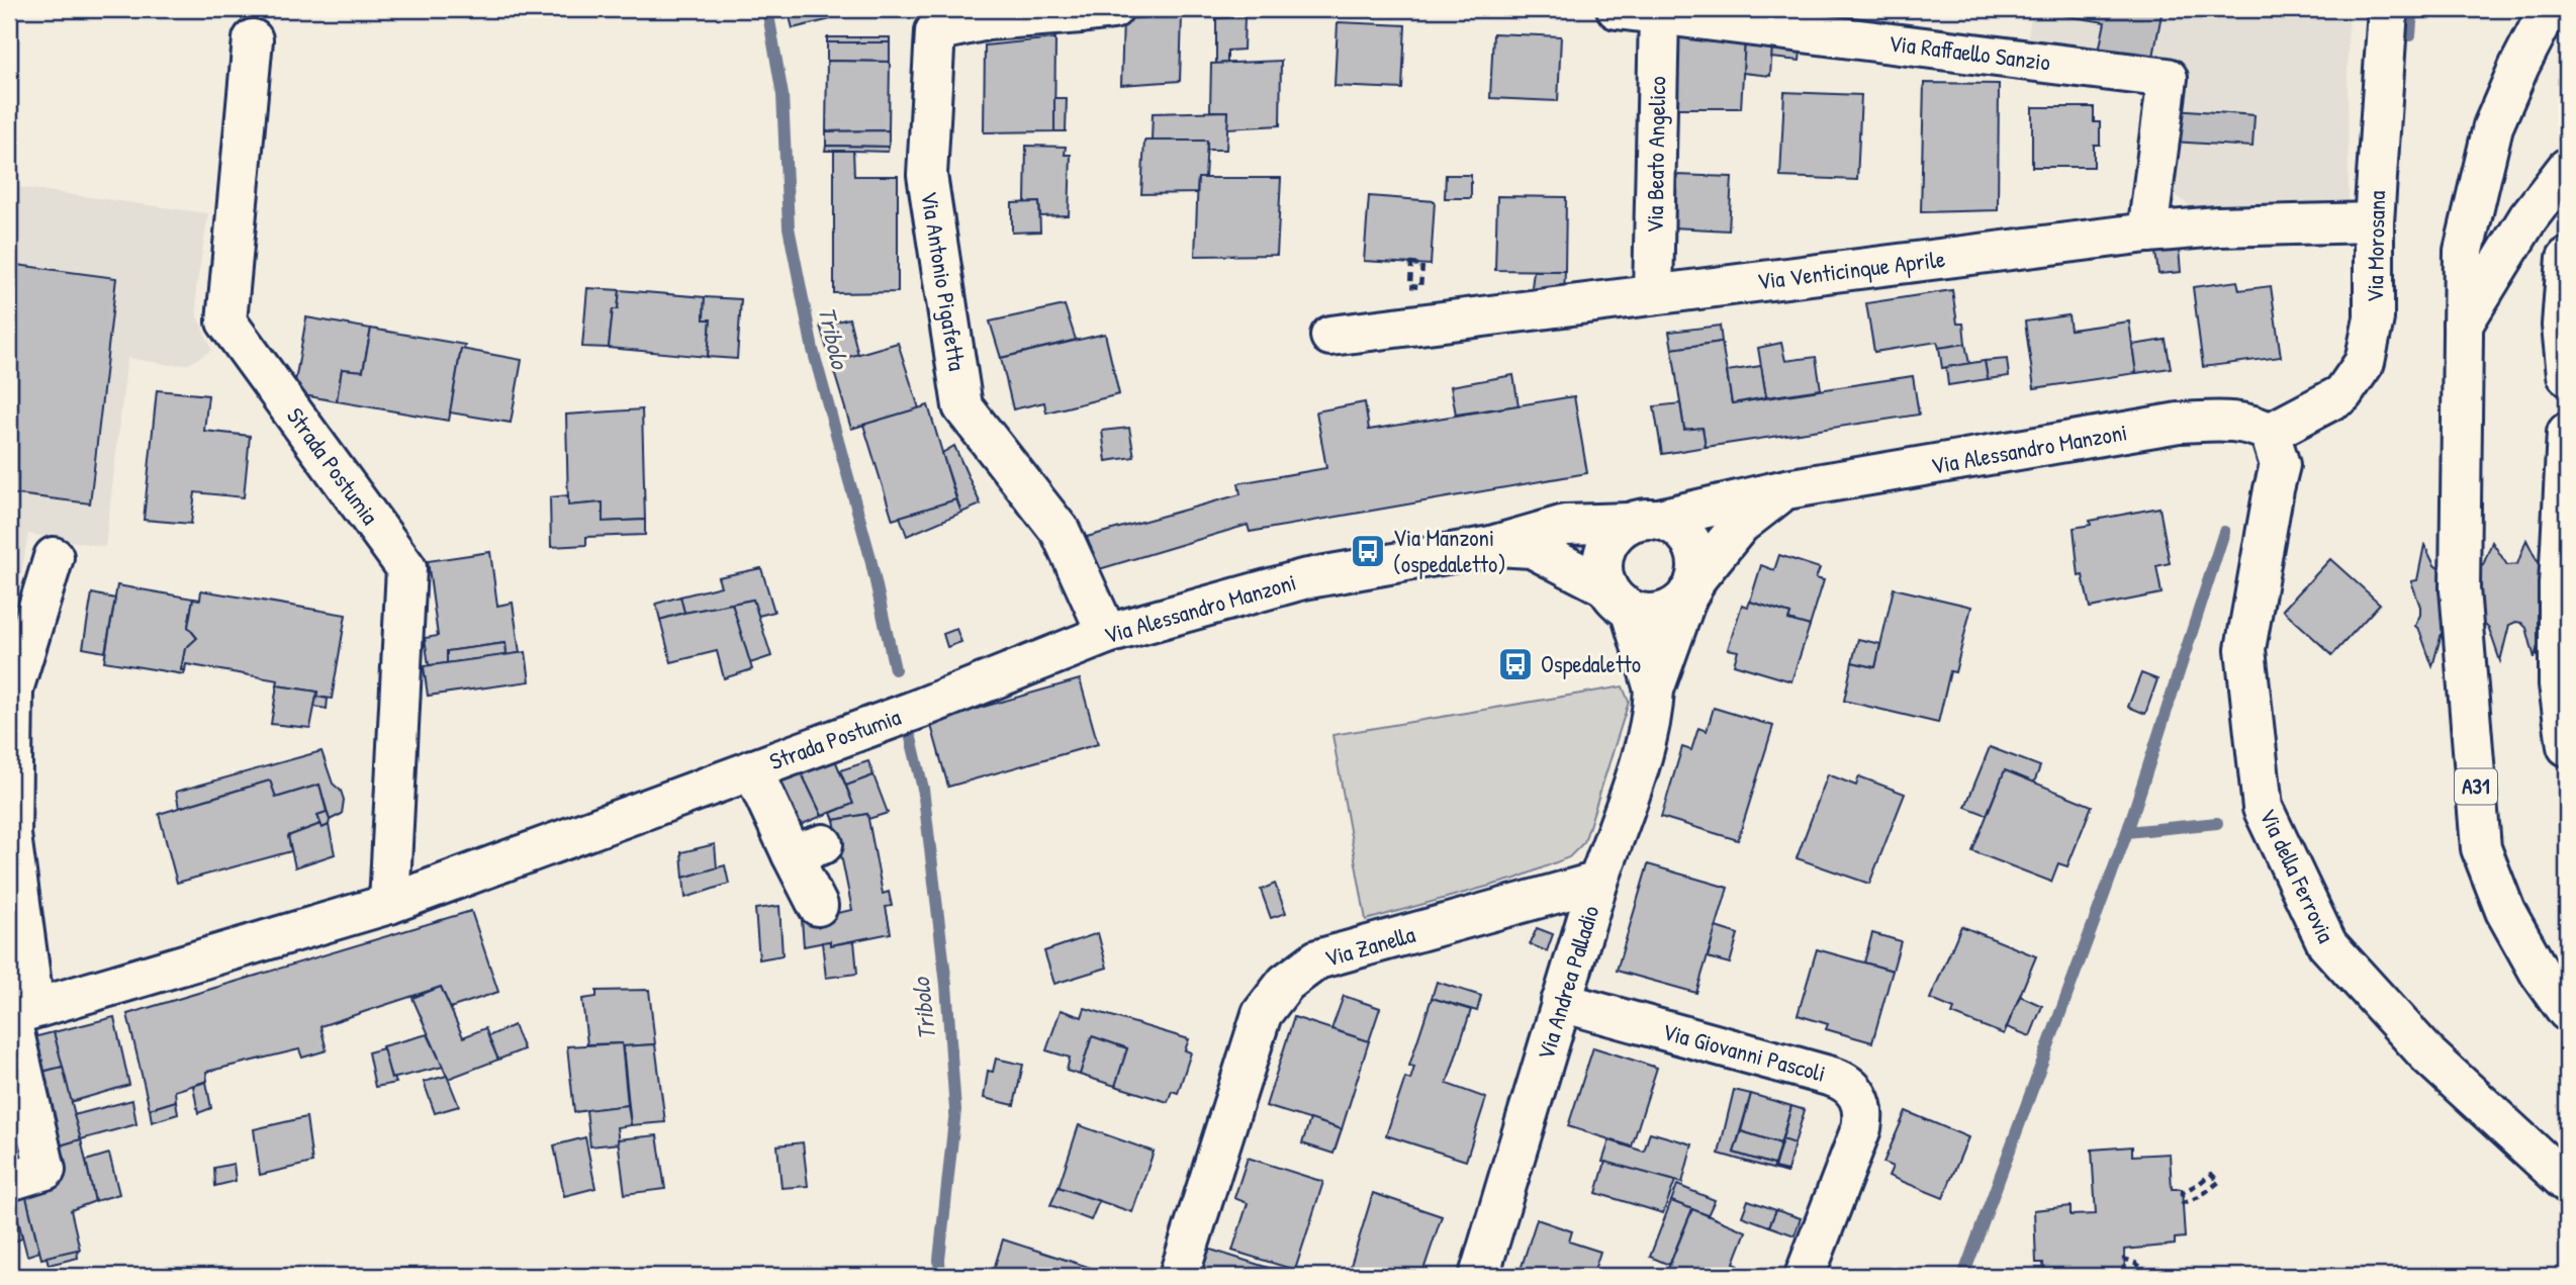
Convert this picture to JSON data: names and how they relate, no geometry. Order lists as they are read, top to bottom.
{
  "streets": {
    "main road": [
      "Via Raffaello Sanzio",
      "Via Beato Angelico",
      "Via Morosana",
      "Via Venticinque Aprile",
      "Via Antonio Pigafetta",
      "Via Alessandro Manzoni",
      "Strada Postumia",
      "A31",
      "Via della Ferrovia",
      "Via Zanella",
      "Via Andrea Palladio",
      "Via Giovanni Pascoli"
    ]
  },
  "crossings": [
    ["Via Raffaello Sanzio", "Via Beato Angelico"],
    ["Via Raffaello Sanzio", "Via Venticinque Aprile"],
    ["Via Beato Angelico", "Via Venticinque Aprile"],
    ["Via Morosana", "Via Venticinque Aprile"],
    ["Via Morosana", "Via Alessandro Manzoni"],
    ["Via Morosana", "Via della Ferrovia"],
    ["Via Antonio Pigafetta", "Via Alessandro Manzoni"],
    ["Via Alessandro Manzoni", "Strada Postumia"],
    ["Via Alessandro Manzoni", "Via della Ferrovia"],
    ["Via Alessandro Manzoni", "Via Andrea Palladio"],
    ["Via Zanella", "Via Andrea Palladio"],
    ["Via Andrea Palladio", "Via Giovanni Pascoli"]
  ],
  "water": ["Tribolo"],
  "places": {
    "bus stop": ["Via Manzoni (ospedaletto)", "Ospedaletto"]
  }
}
